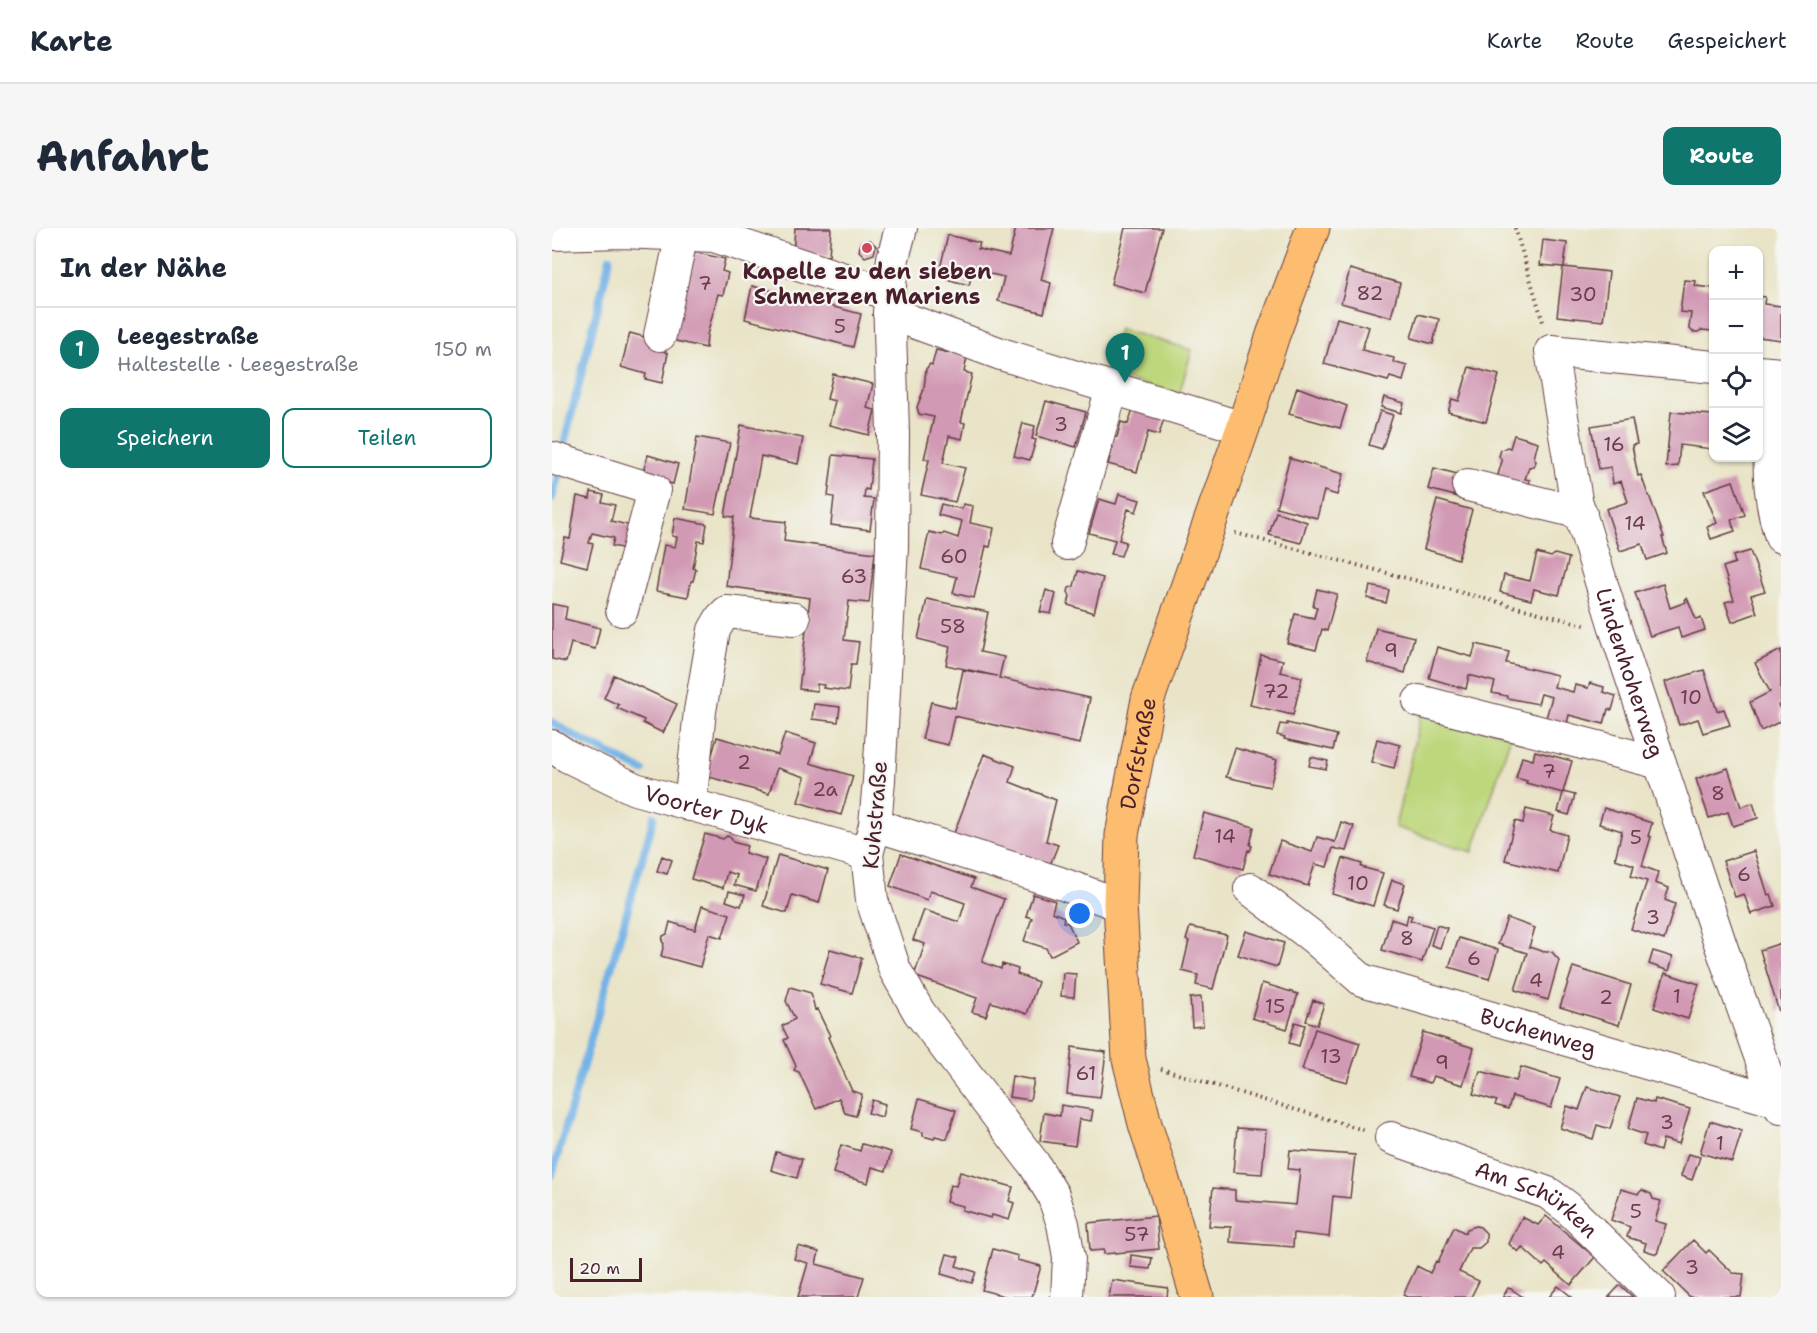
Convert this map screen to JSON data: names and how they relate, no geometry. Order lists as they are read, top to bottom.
{
  "streets": {
    "main road": ["Dorfstraße"],
    "street": [
      "Lindenhoherweg",
      "Voorter Dyk",
      "Kuhstraße",
      "Buchenweg",
      "Am Schürken"
    ]
  },
  "crossings": [
    ["Lindenhoherweg", "Buchenweg"],
    ["Voorter Dyk", "Kuhstraße"]
  ],
  "places": ["Kapelle zu den sieben Schmerzen Mariens"],
  "house_numbers": [
    "7",
    "82",
    "30",
    "5",
    "3",
    "16",
    "14",
    "60",
    "63",
    "58",
    "9",
    "72",
    "10",
    "2",
    "7",
    "2a",
    "8",
    "14",
    "5",
    "6",
    "10",
    "3",
    "8",
    "6",
    "4",
    "1",
    "2",
    "15",
    "13",
    "9",
    "61",
    "3",
    "1",
    "5",
    "57",
    "4",
    "3"
  ],
  "scale_bar": "20 m",
  "page": {
    "header": "Karte",
    "nav": ["Karte", "Route", "Gespeichert"],
    "buttons": [
      "Route",
      ["Speichern", "Teilen"]
    ],
    "title": "Anfahrt",
    "heading": "In der Nähe",
    "map_buttons": ["+", "−"],
    "list": [
      {
        "mark": "1",
        "name": "Leegestraße",
        "note": "Haltestelle · Leegestraße",
        "value": "150 m"
      }
    ],
    "pins": "1",
    "scale": "20 m"
  }
}
